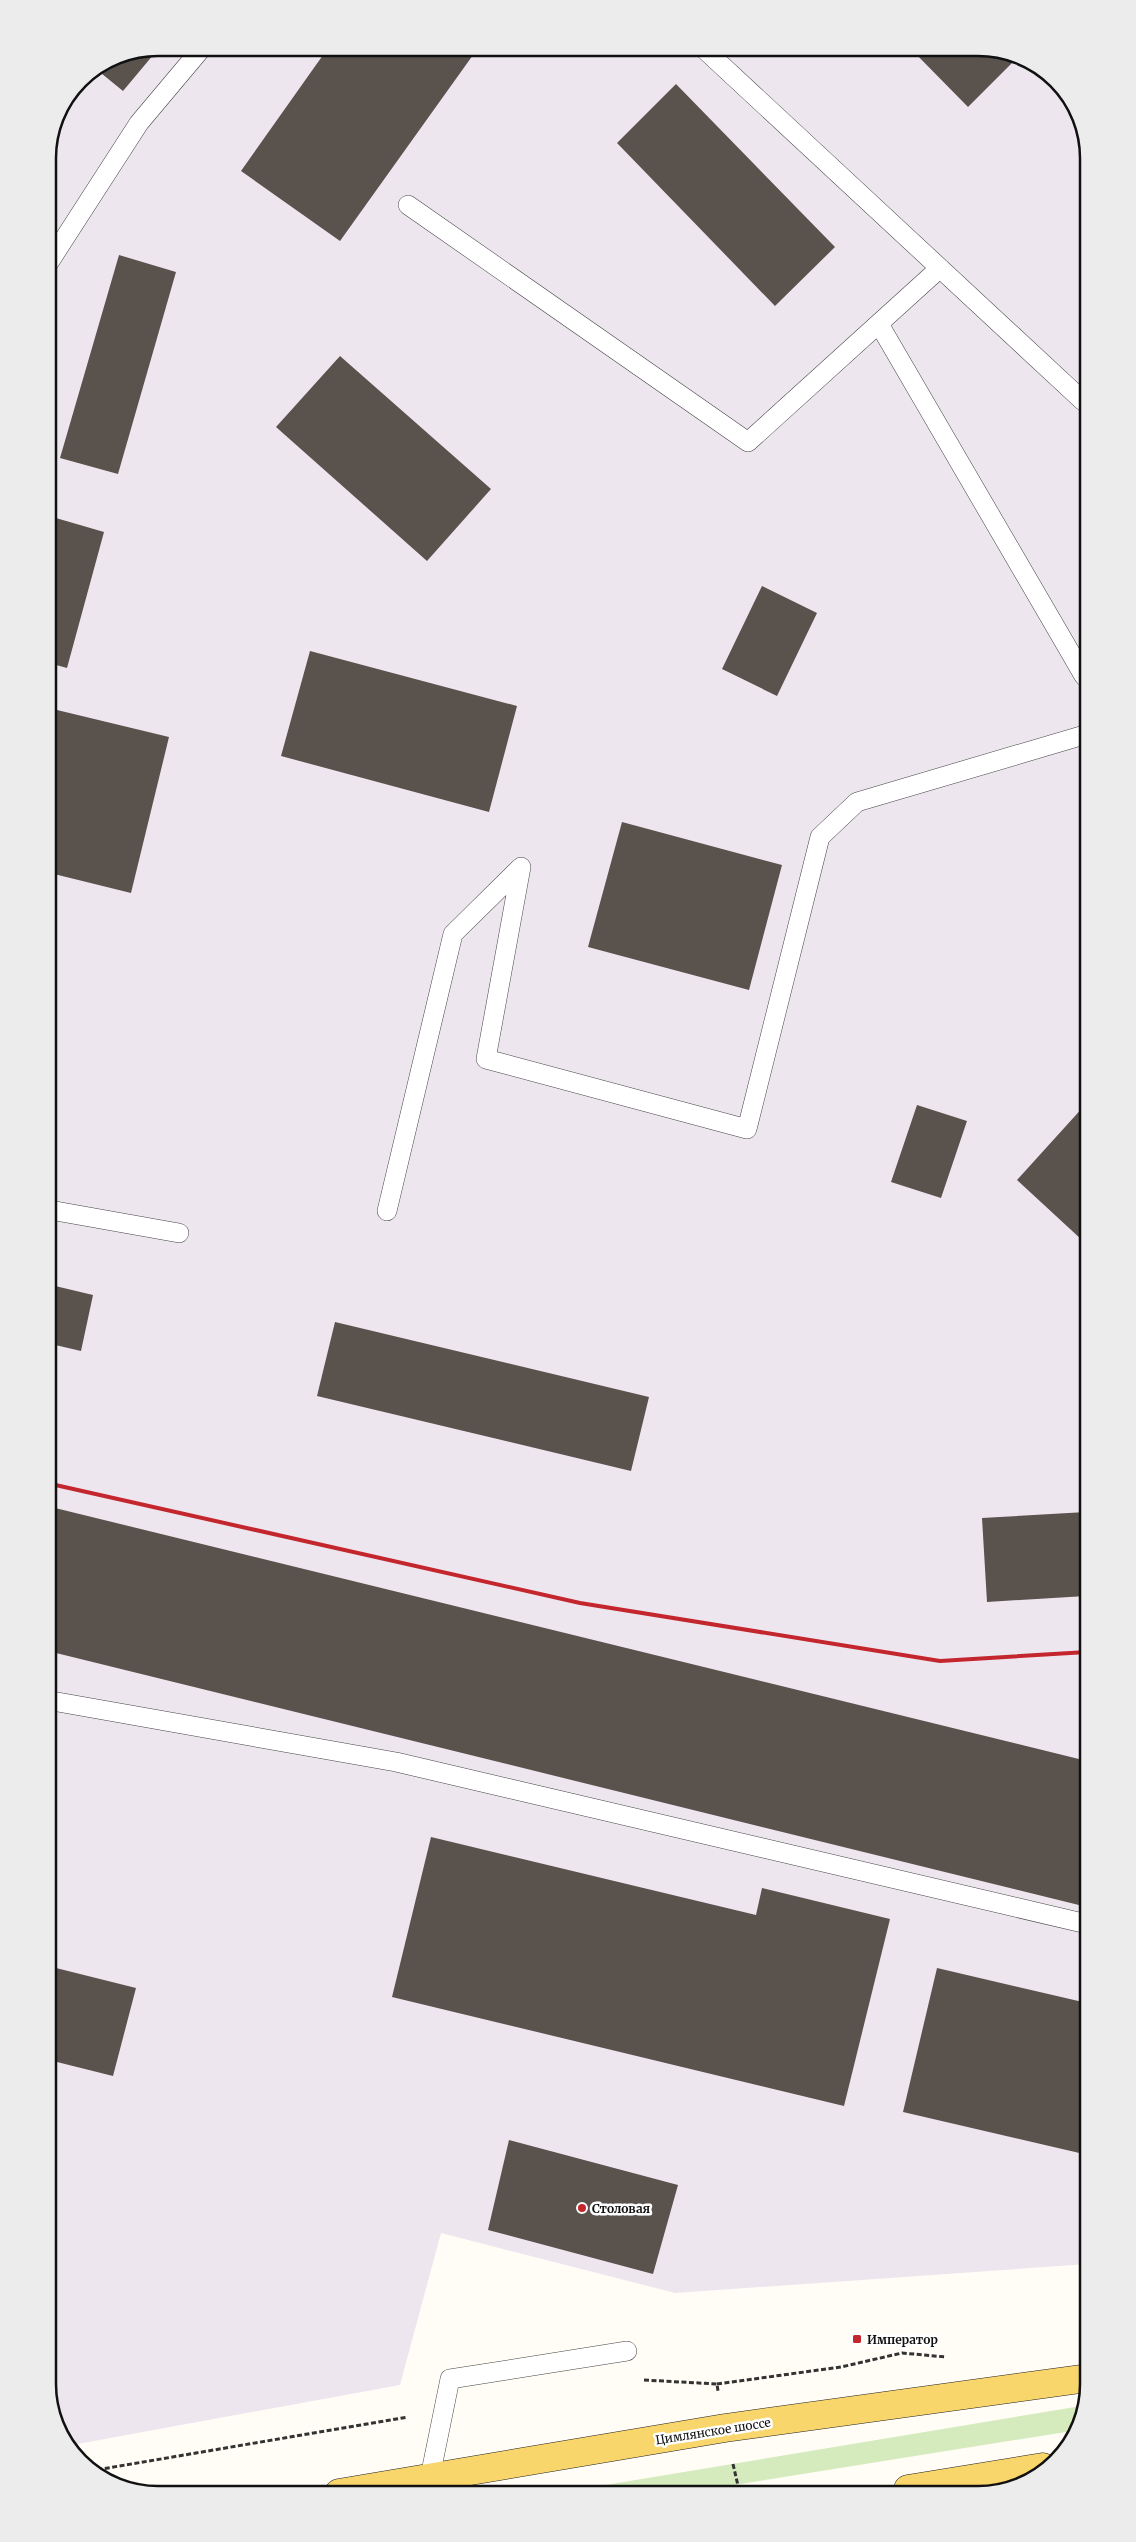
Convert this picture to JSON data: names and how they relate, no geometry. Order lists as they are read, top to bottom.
{
  "streets": {
    "main road": ["Цимлянское шоссе"]
  },
  "places": {
    "other": ["Столовая"],
    "transit": ["Император"]
  }
}
